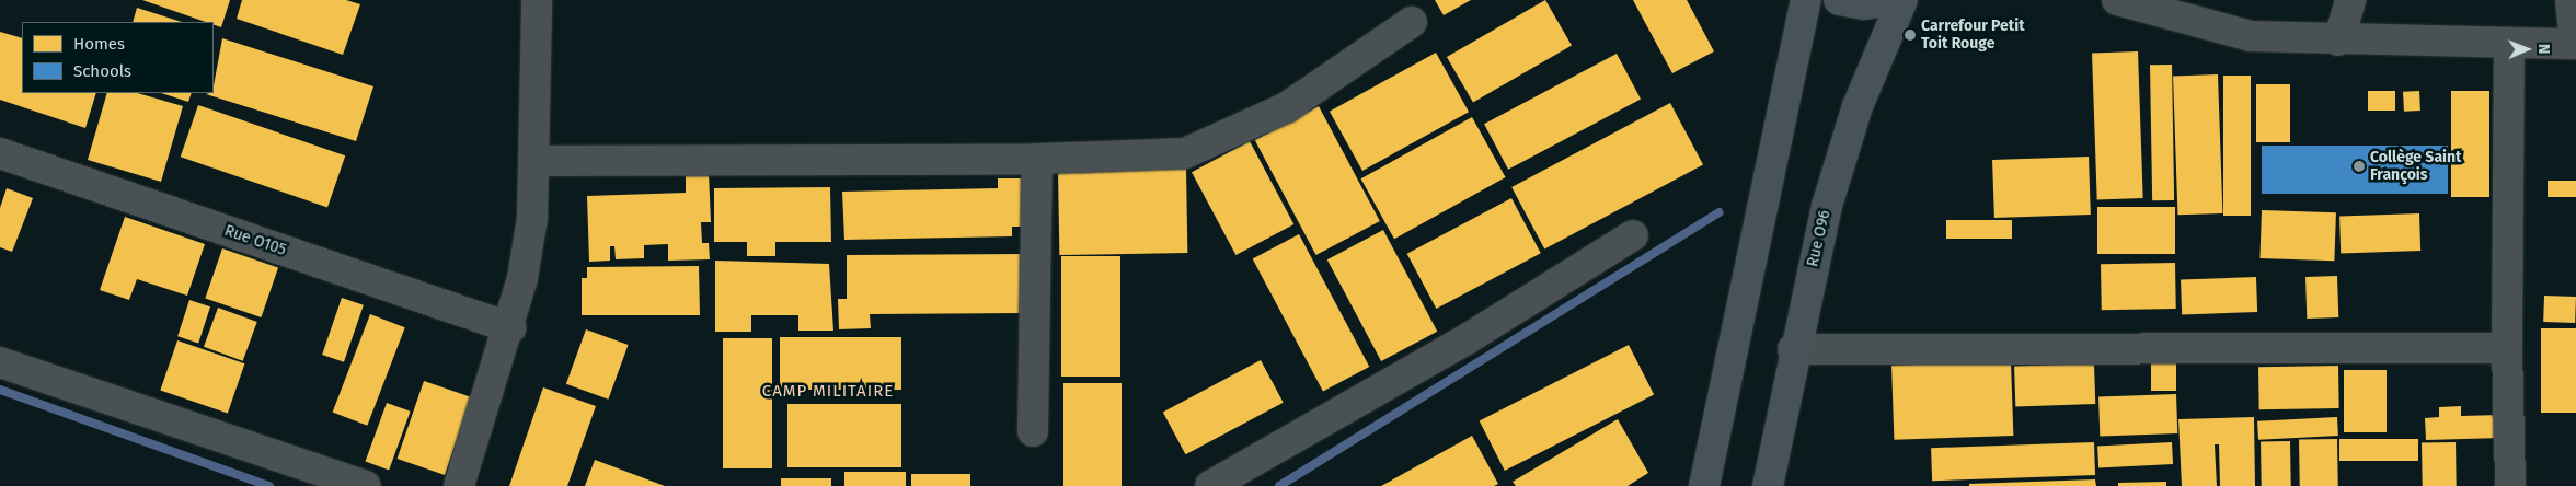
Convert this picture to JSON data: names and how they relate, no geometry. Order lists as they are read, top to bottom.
{
  "streets": {
    "main road": ["Rue O96"],
    "street": ["Rue O105"]
  },
  "districts": ["CAMP MILITAIRE"],
  "places": ["Carrefour Petit Toit Rouge", "Collège Saint François"],
  "legend": ["Homes", "Schools"],
  "north": "right"
}
